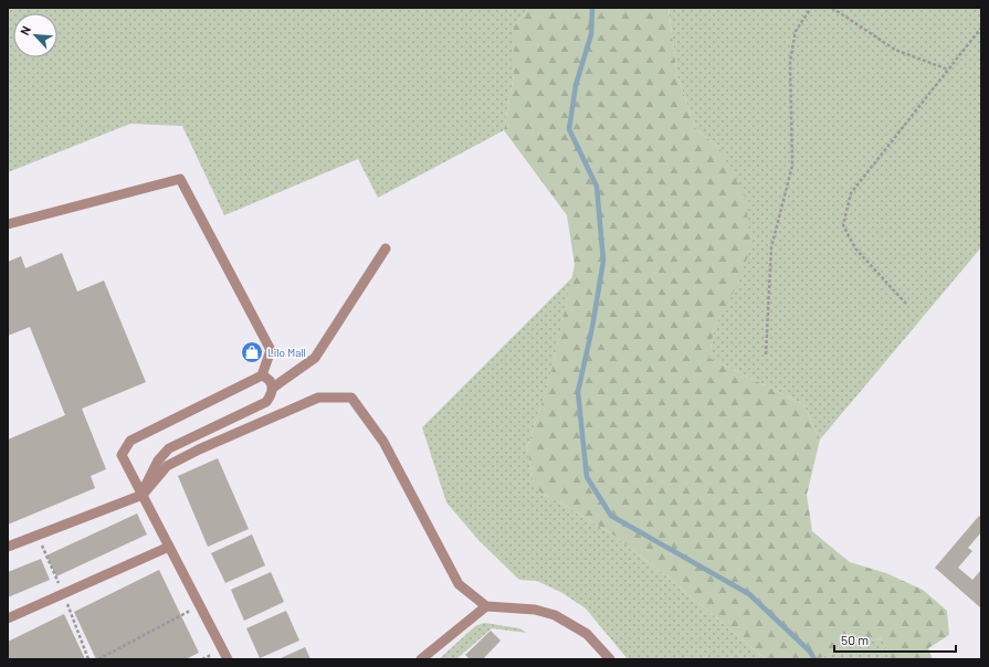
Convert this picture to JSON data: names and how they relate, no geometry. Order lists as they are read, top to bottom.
{
  "places": {
    "shop": ["Lilo Mall"]
  },
  "scale_bar": "50 m",
  "north": "top left"
}
